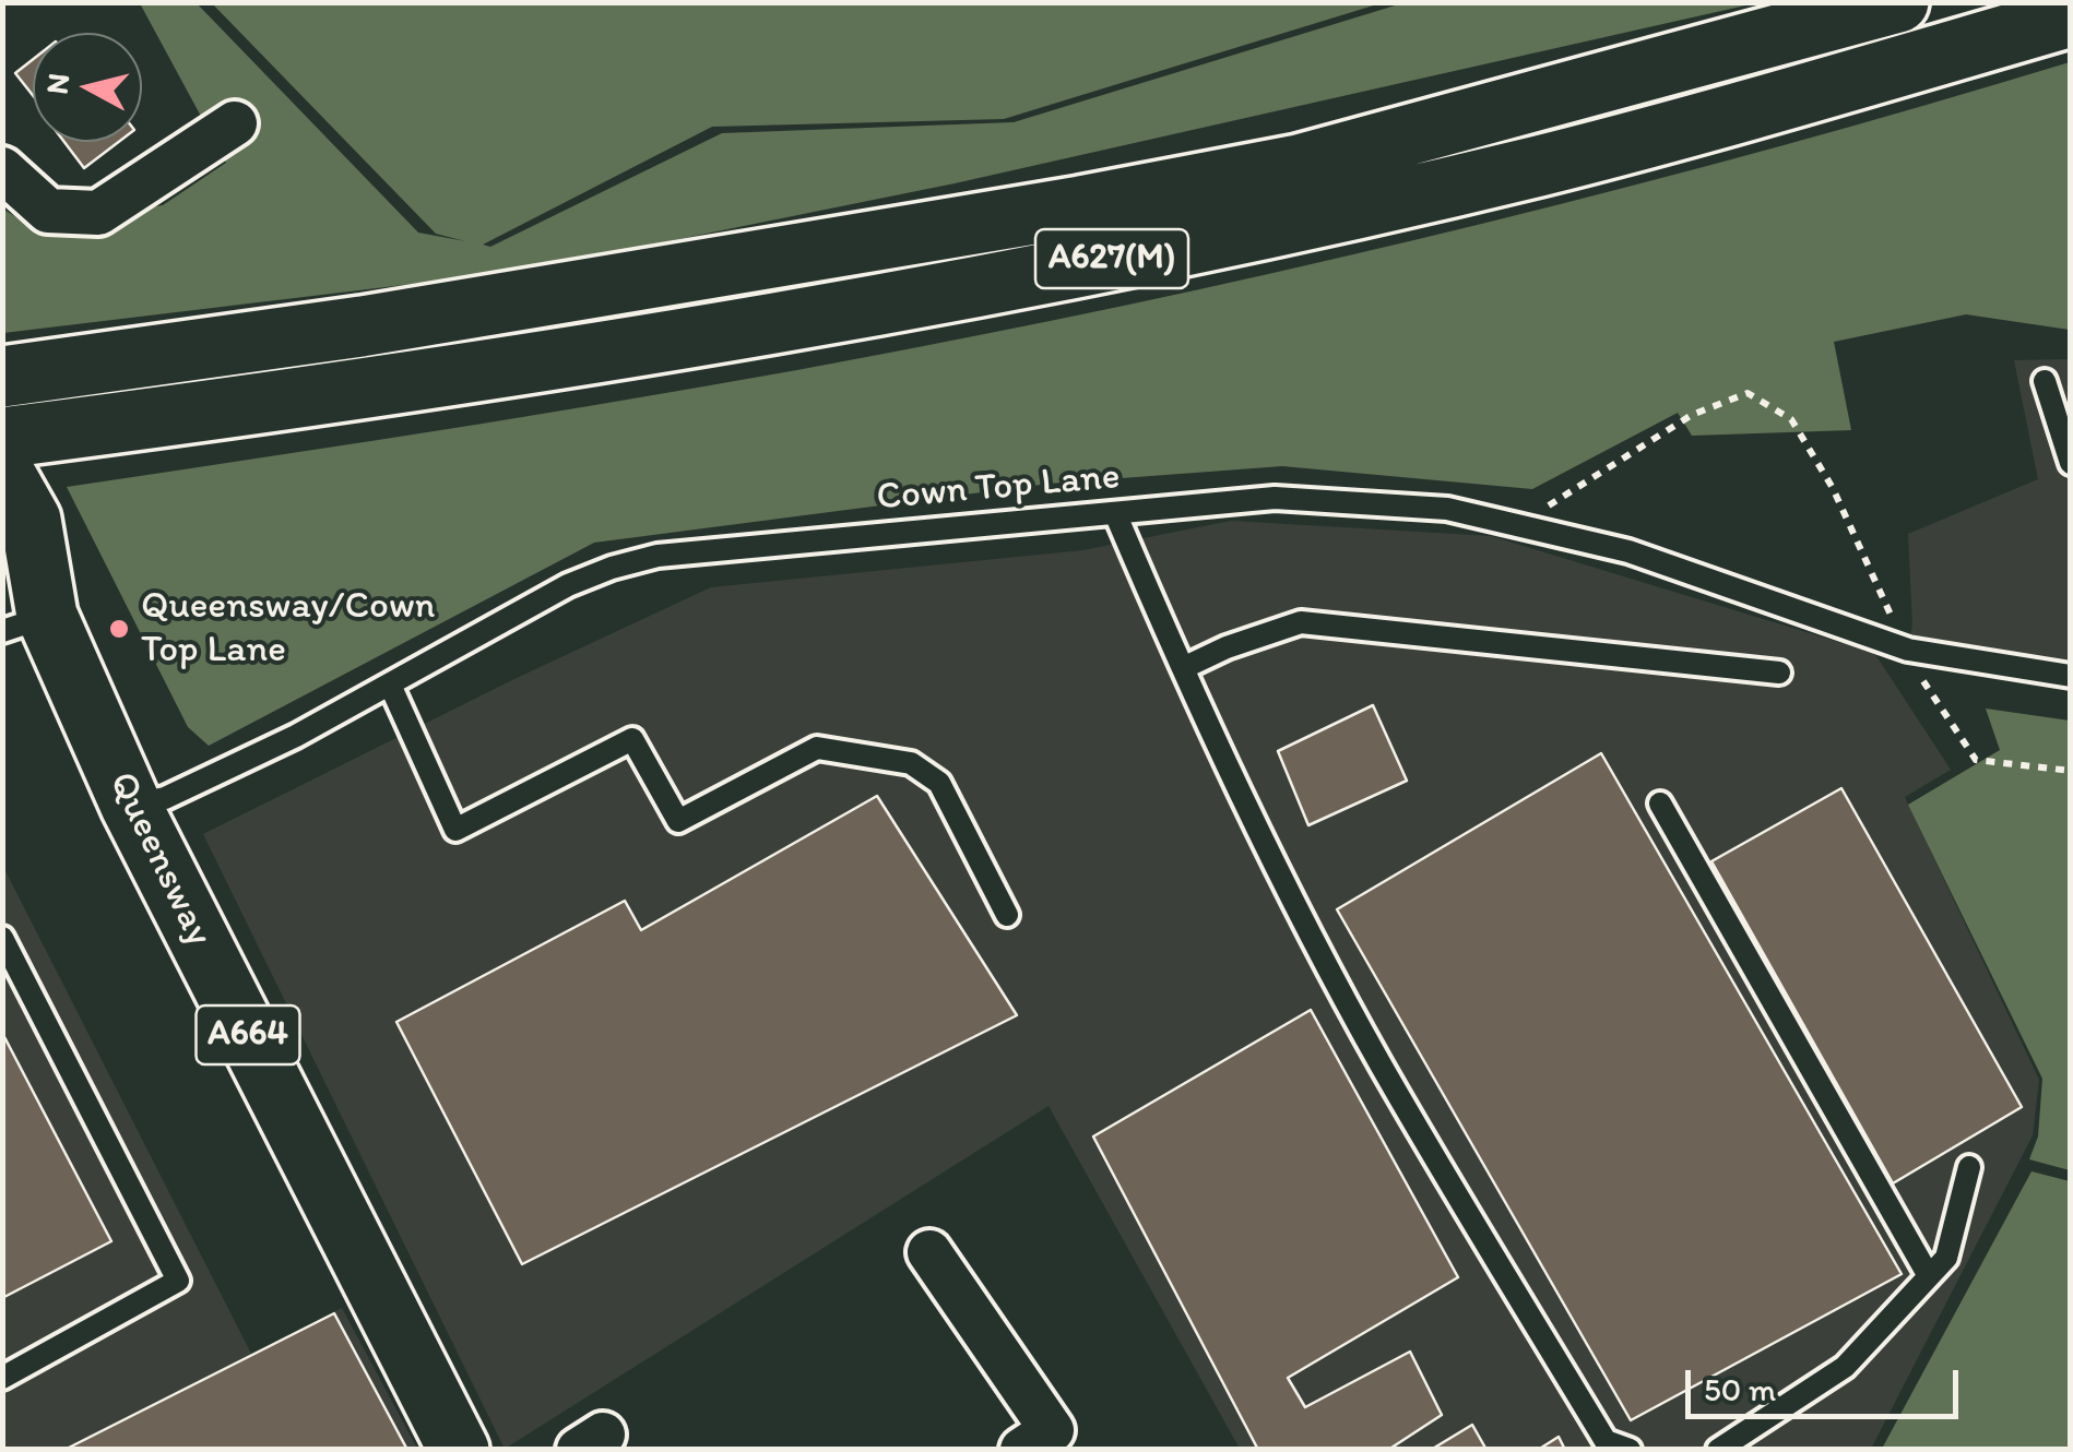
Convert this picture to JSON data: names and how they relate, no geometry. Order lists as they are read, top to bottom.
{
  "streets": {
    "main road": ["A627(M)", "Queensway", "A664"],
    "lane": ["Cown Top Lane"]
  },
  "crossings": [
    ["Cown Top Lane", "Queensway"]
  ],
  "places": ["Queensway/Cown Top Lane"],
  "scale_bar": "50 m",
  "north": "left"
}
